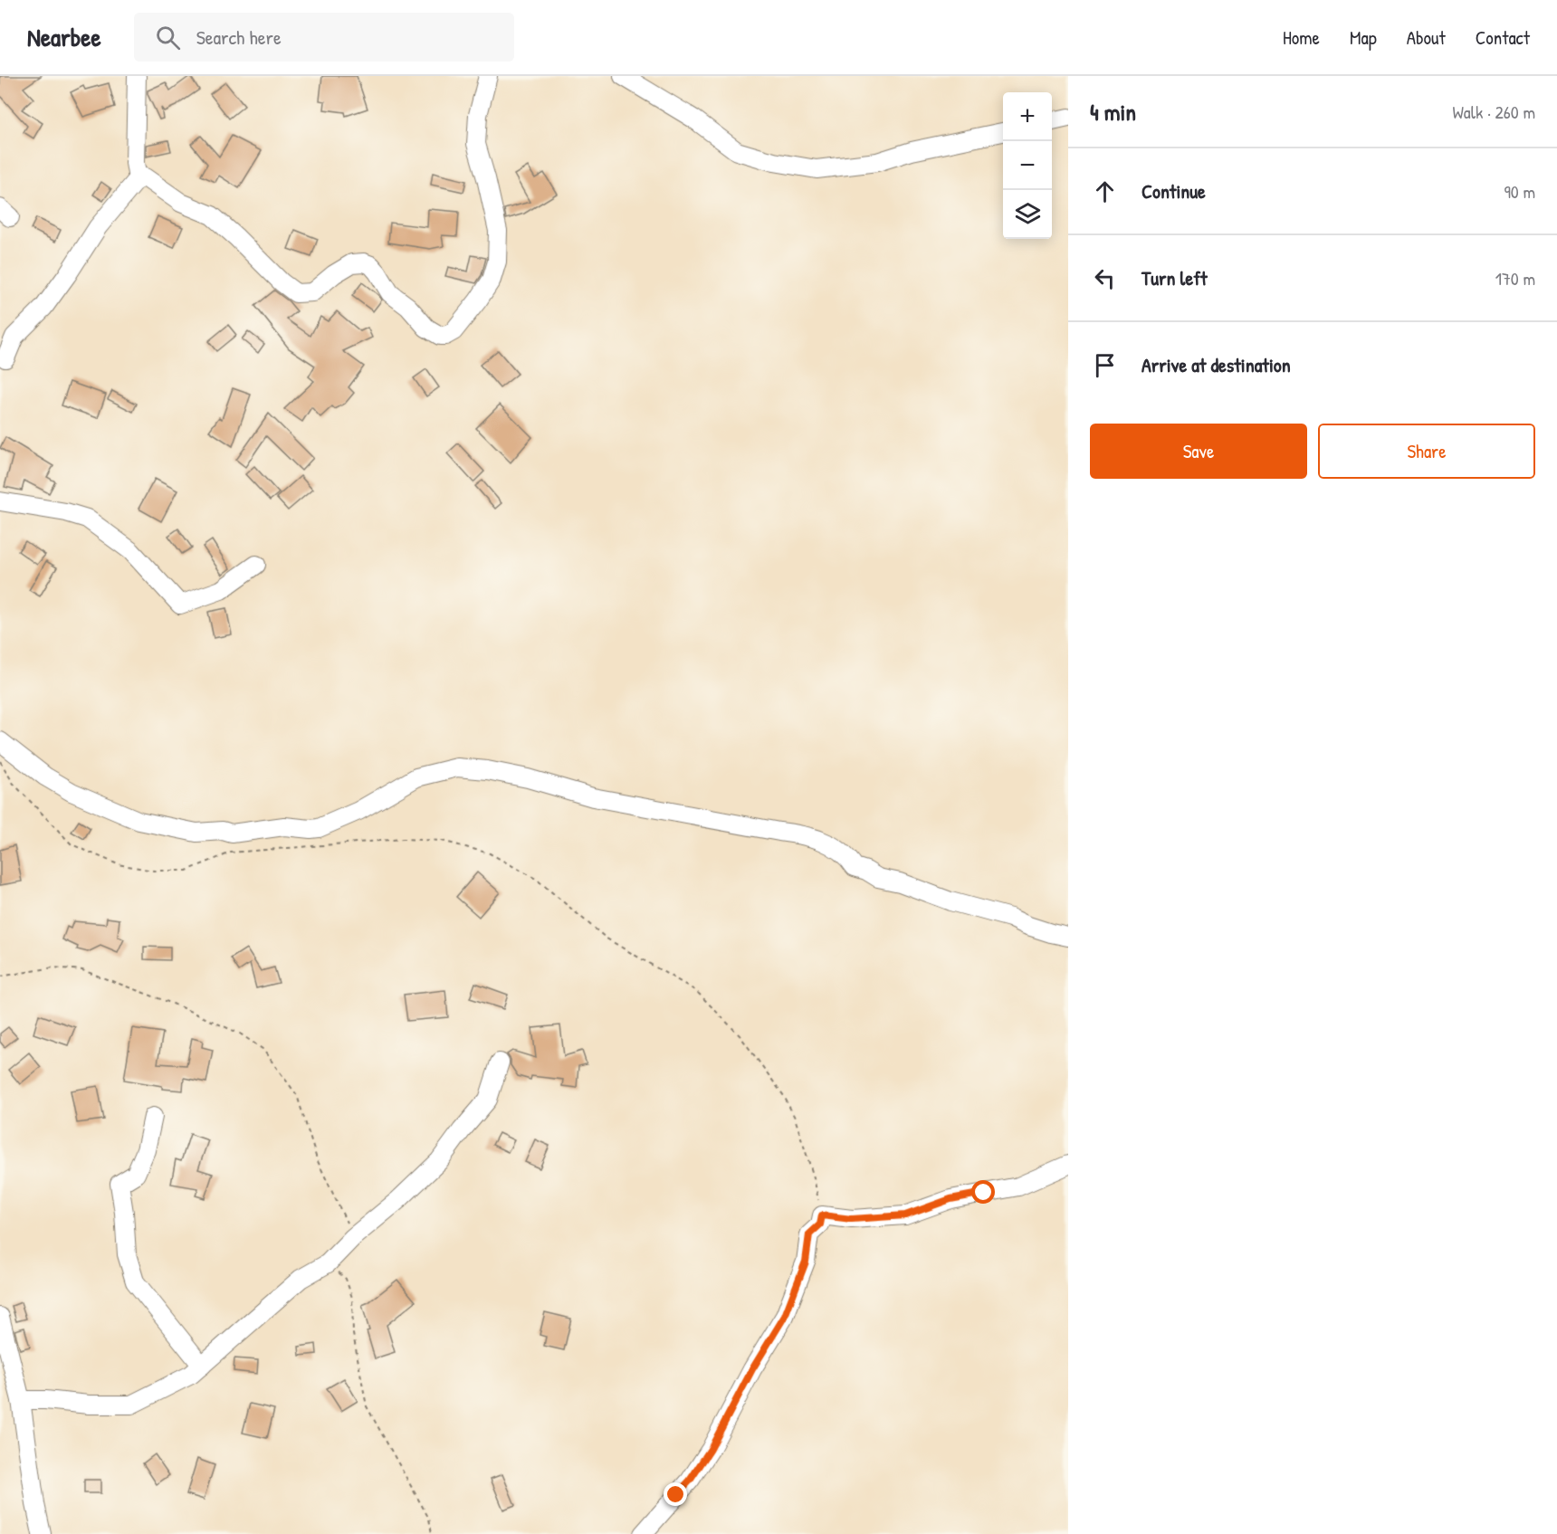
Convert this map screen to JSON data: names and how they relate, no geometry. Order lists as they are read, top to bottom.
{
  "page": {
    "header": "Nearbee",
    "search": "Search here",
    "nav": [
      "Home",
      "Map",
      "About",
      "Contact"
    ],
    "heading": ["4 min", "Walk · 260 m"],
    "map_buttons": ["+", "−"],
    "list": [
      ["Continue", "90 m"],
      ["Turn left", "170 m"],
      "Arrive at destination"
    ],
    "buttons": ["Save", "Share"]
  }
}
